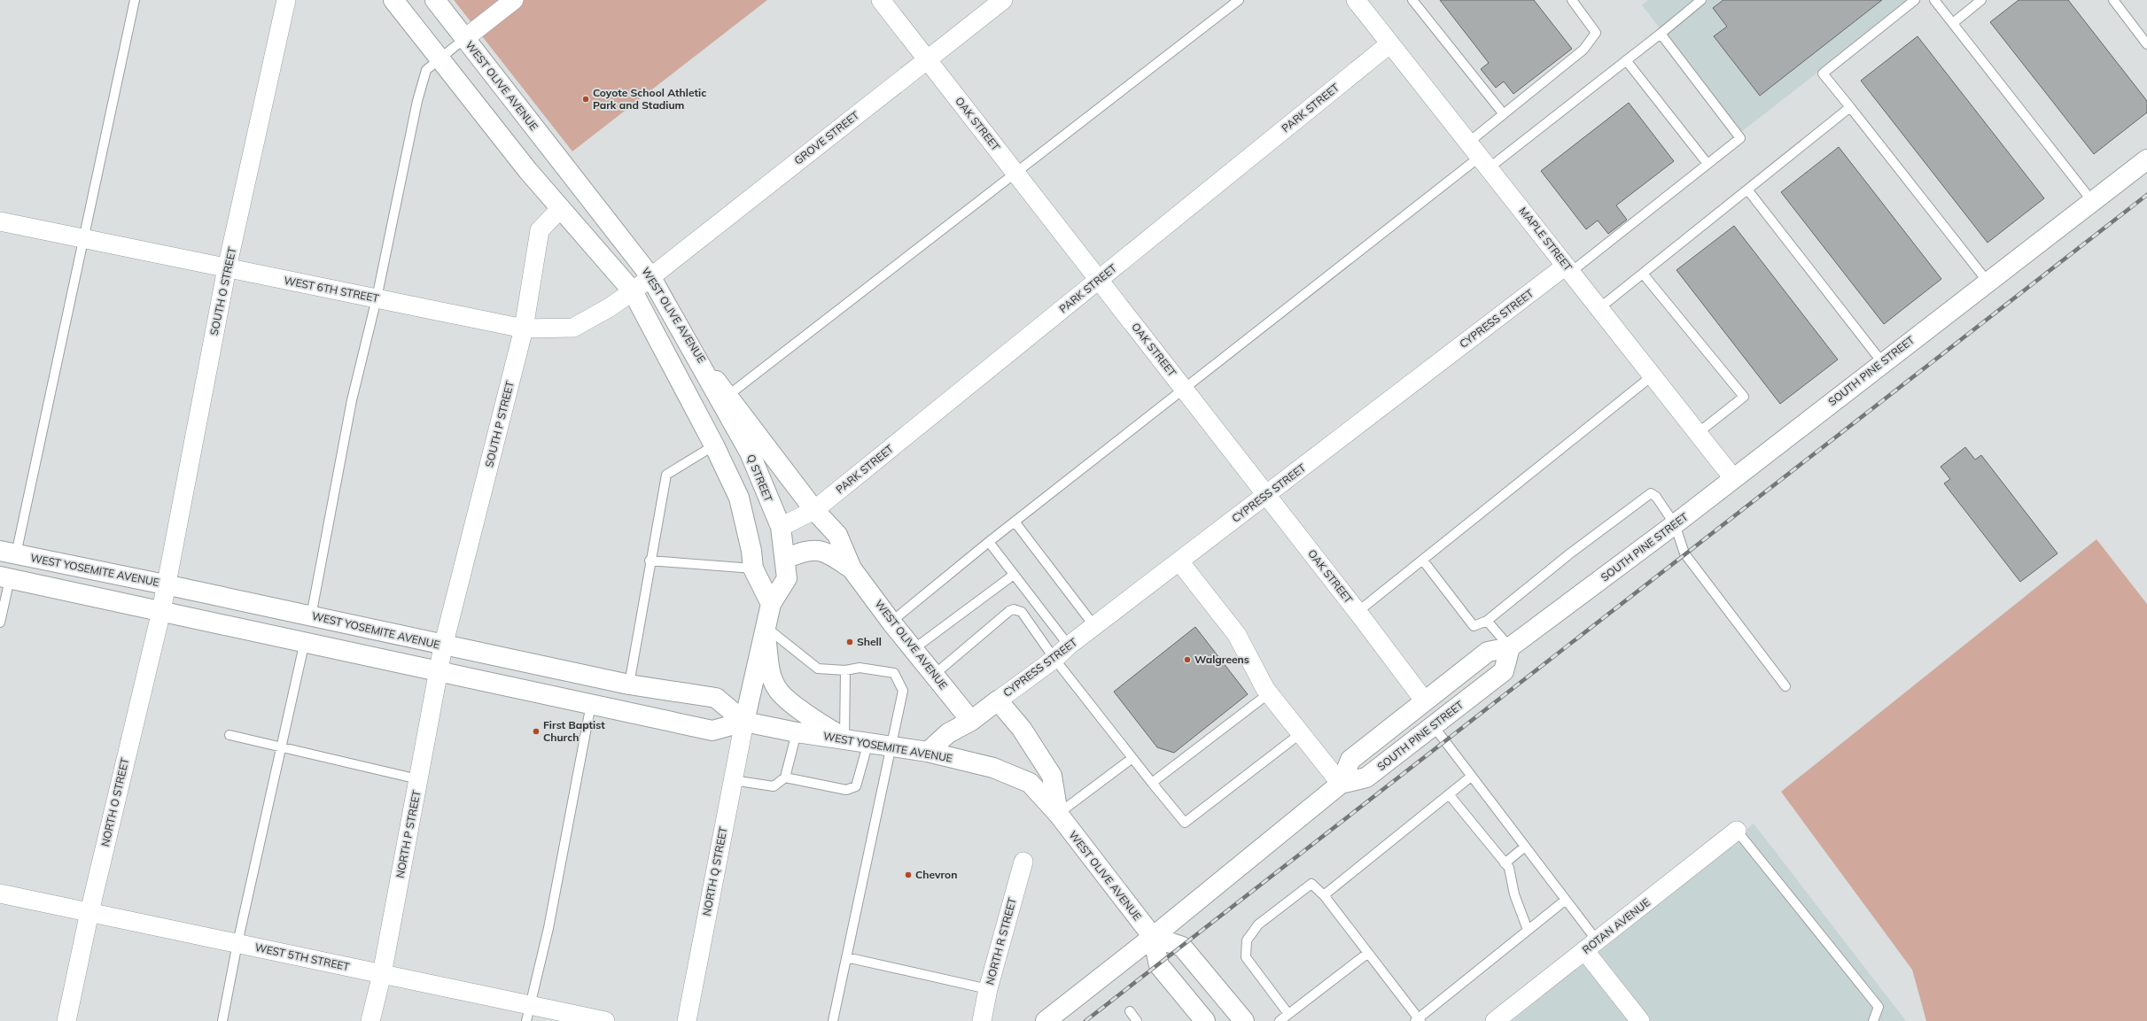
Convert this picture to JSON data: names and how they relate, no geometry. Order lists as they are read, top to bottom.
{
  "streets": {
    "main road": [
      "WEST OLIVE AVENUE",
      "CYPRESS STREET",
      "SOUTH PINE STREET",
      "Q STREET",
      "WEST YOSEMITE AVENUE"
    ],
    "street": [
      "PARK STREET",
      "OAK STREET",
      "GROVE STREET",
      "MAPLE STREET",
      "WEST 6TH STREET",
      "SOUTH O STREET",
      "SOUTH P STREET",
      "NORTH O STREET",
      "NORTH P STREET",
      "NORTH Q STREET",
      "ROTAN AVENUE",
      "NORTH R STREET",
      "WEST 5TH STREET"
    ]
  },
  "crossings": [
    ["WEST OLIVE AVENUE", "PARK STREET"],
    ["WEST OLIVE AVENUE", "GROVE STREET"],
    ["WEST OLIVE AVENUE", "WEST 6TH STREET"],
    ["WEST OLIVE AVENUE", "CYPRESS STREET"],
    ["WEST OLIVE AVENUE", "SOUTH PINE STREET"],
    ["WEST OLIVE AVENUE", "Q STREET"],
    ["WEST OLIVE AVENUE", "WEST YOSEMITE AVENUE"],
    ["PARK STREET", "OAK STREET"],
    ["PARK STREET", "MAPLE STREET"],
    ["PARK STREET", "Q STREET"],
    ["OAK STREET", "GROVE STREET"],
    ["OAK STREET", "CYPRESS STREET"],
    ["GROVE STREET", "WEST 6TH STREET"],
    ["MAPLE STREET", "CYPRESS STREET"],
    ["MAPLE STREET", "SOUTH PINE STREET"],
    ["WEST 6TH STREET", "SOUTH O STREET"],
    ["WEST 6TH STREET", "SOUTH P STREET"],
    ["SOUTH O STREET", "WEST YOSEMITE AVENUE"],
    ["SOUTH O STREET", "NORTH O STREET"],
    ["CYPRESS STREET", "WEST YOSEMITE AVENUE"],
    ["SOUTH P STREET", "WEST YOSEMITE AVENUE"],
    ["SOUTH P STREET", "NORTH P STREET"],
    ["Q STREET", "WEST YOSEMITE AVENUE"],
    ["Q STREET", "NORTH Q STREET"],
    ["WEST YOSEMITE AVENUE", "NORTH O STREET"],
    ["WEST YOSEMITE AVENUE", "NORTH P STREET"],
    ["WEST YOSEMITE AVENUE", "NORTH Q STREET"],
    ["NORTH O STREET", "WEST 5TH STREET"],
    ["NORTH P STREET", "WEST 5TH STREET"]
  ],
  "places": [
    "Coyote School Athletic Park and Stadium",
    "Shell",
    "Walgreens",
    "First Baptist Church",
    "Chevron"
  ]
}
